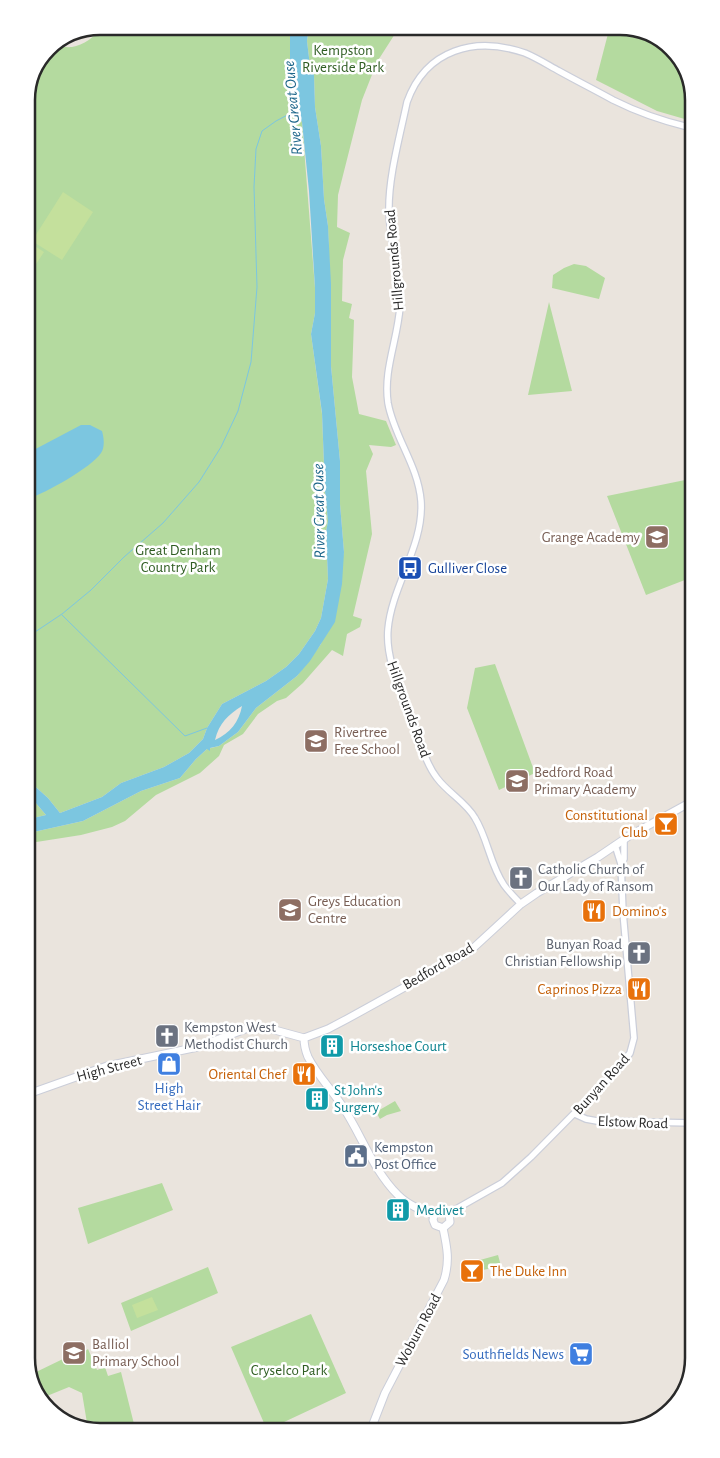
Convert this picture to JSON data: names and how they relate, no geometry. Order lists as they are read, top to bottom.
{
  "streets": {
    "main road": ["Bedford Road", "High Street", "Woburn Road"],
    "street": ["Hillgrounds Road", "Bunyan Road", "Elstow Road"]
  },
  "crossings": [
    ["Hillgrounds Road", "Bedford Road"],
    ["Bedford Road", "High Street"],
    ["Bedford Road", "Bunyan Road"],
    ["Bunyan Road", "Elstow Road"],
    ["Bunyan Road", "Woburn Road"]
  ],
  "water": ["River Great Ouse"],
  "parks": ["Kempston Riverside Park", "Great Denham Country Park", "Cryselco Park"],
  "places": {
    "school or university": [
      "Grange Academy",
      "Rivertree Free School",
      "Bedford Road Primary Academy",
      "Greys Education Centre",
      "Balliol Primary School"
    ],
    "bus stop": ["Gulliver Close"],
    "bar": ["Constitutional Club", "The Duke Inn"],
    "church": ["Catholic Church of Our Lady of Ransom", "Bunyan Road Christian Fellowship", "Kempston West Methodist Church"],
    "restaurant": ["Domino's", "Caprinos Pizza", "Oriental Chef"],
    "building": ["Horseshoe Court", "St John's Surgery", "Medivet"],
    "shop": ["High Street Hair"],
    "public building": ["Kempston Post Office"],
    "supermarket": ["Southfields News"]
  }
}
